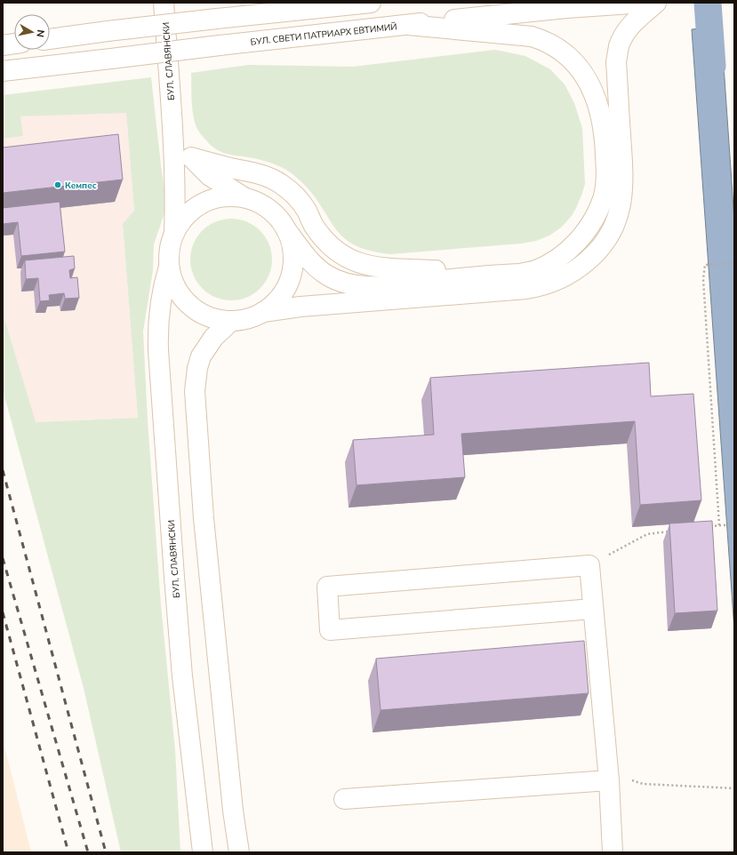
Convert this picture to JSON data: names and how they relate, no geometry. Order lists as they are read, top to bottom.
{
  "streets": {
    "main road": ["БУЛ. СВЕТИ ПАТРИАРХ ЕВТИМИЙ", "БУЛ. СЛАВЯНСКИ"]
  },
  "places": ["Кемпес"],
  "north": "right"
}
